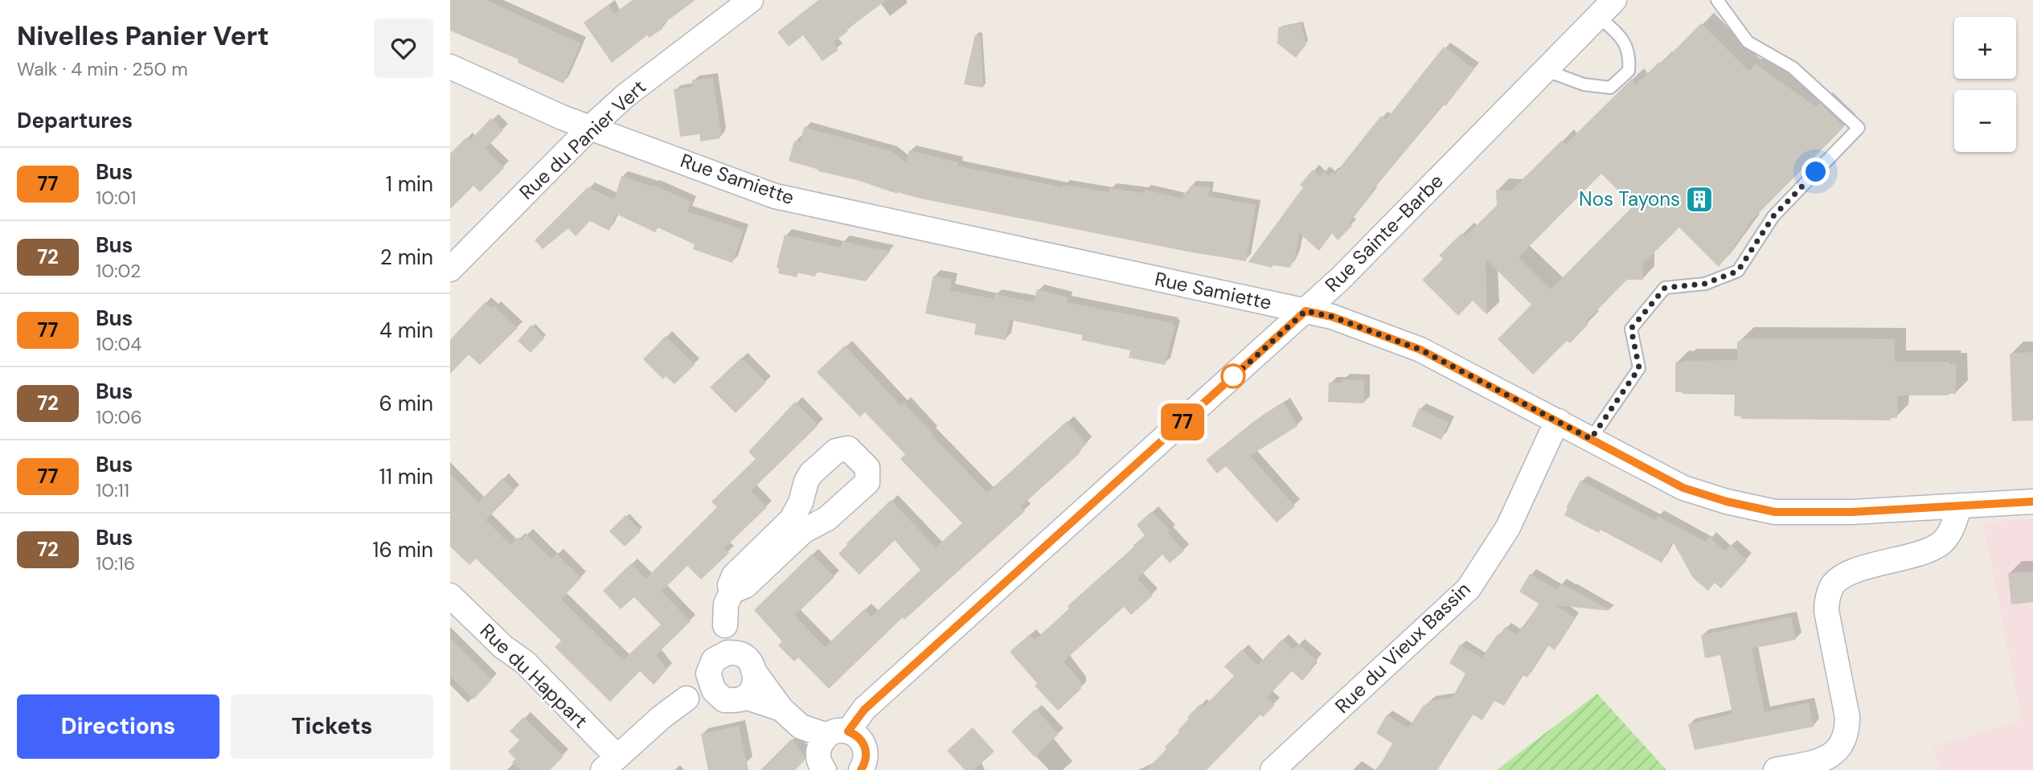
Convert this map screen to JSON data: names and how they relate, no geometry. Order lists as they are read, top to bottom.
{
  "streets": {
    "street": [
      "Rue du Panier Vert",
      "Rue Samiette",
      "Rue Sainte-Barbe",
      "Rue du Vieux Bassin",
      "Rue du Happart"
    ]
  },
  "crossings": [
    ["Rue du Panier Vert", "Rue Samiette"],
    ["Rue Samiette", "Rue Sainte-Barbe"],
    ["Rue Samiette", "Rue du Vieux Bassin"]
  ],
  "places": {
    "building": ["Nos Tayons"]
  },
  "lines": ["bus line 77"],
  "page": {
    "heading": [
      ["Nivelles Panier Vert", "Walk · 4 min · 250 m"],
      "Departures"
    ],
    "on_map": "77",
    "map_buttons": ["+", "−"],
    "list": [
      {
        "mark": "77",
        "name": "Bus",
        "note": "10:01",
        "value": "1 min"
      },
      {
        "mark": "72",
        "name": "Bus",
        "note": "10:02",
        "value": "2 min"
      },
      {
        "mark": "77",
        "name": "Bus",
        "note": "10:04",
        "value": "4 min"
      },
      {
        "mark": "72",
        "name": "Bus",
        "note": "10:06",
        "value": "6 min"
      },
      {
        "mark": "77",
        "name": "Bus",
        "note": "10:11",
        "value": "11 min"
      },
      {
        "mark": "72",
        "name": "Bus",
        "note": "10:16",
        "value": "16 min"
      }
    ],
    "buttons": ["Directions", "Tickets"]
  }
}
